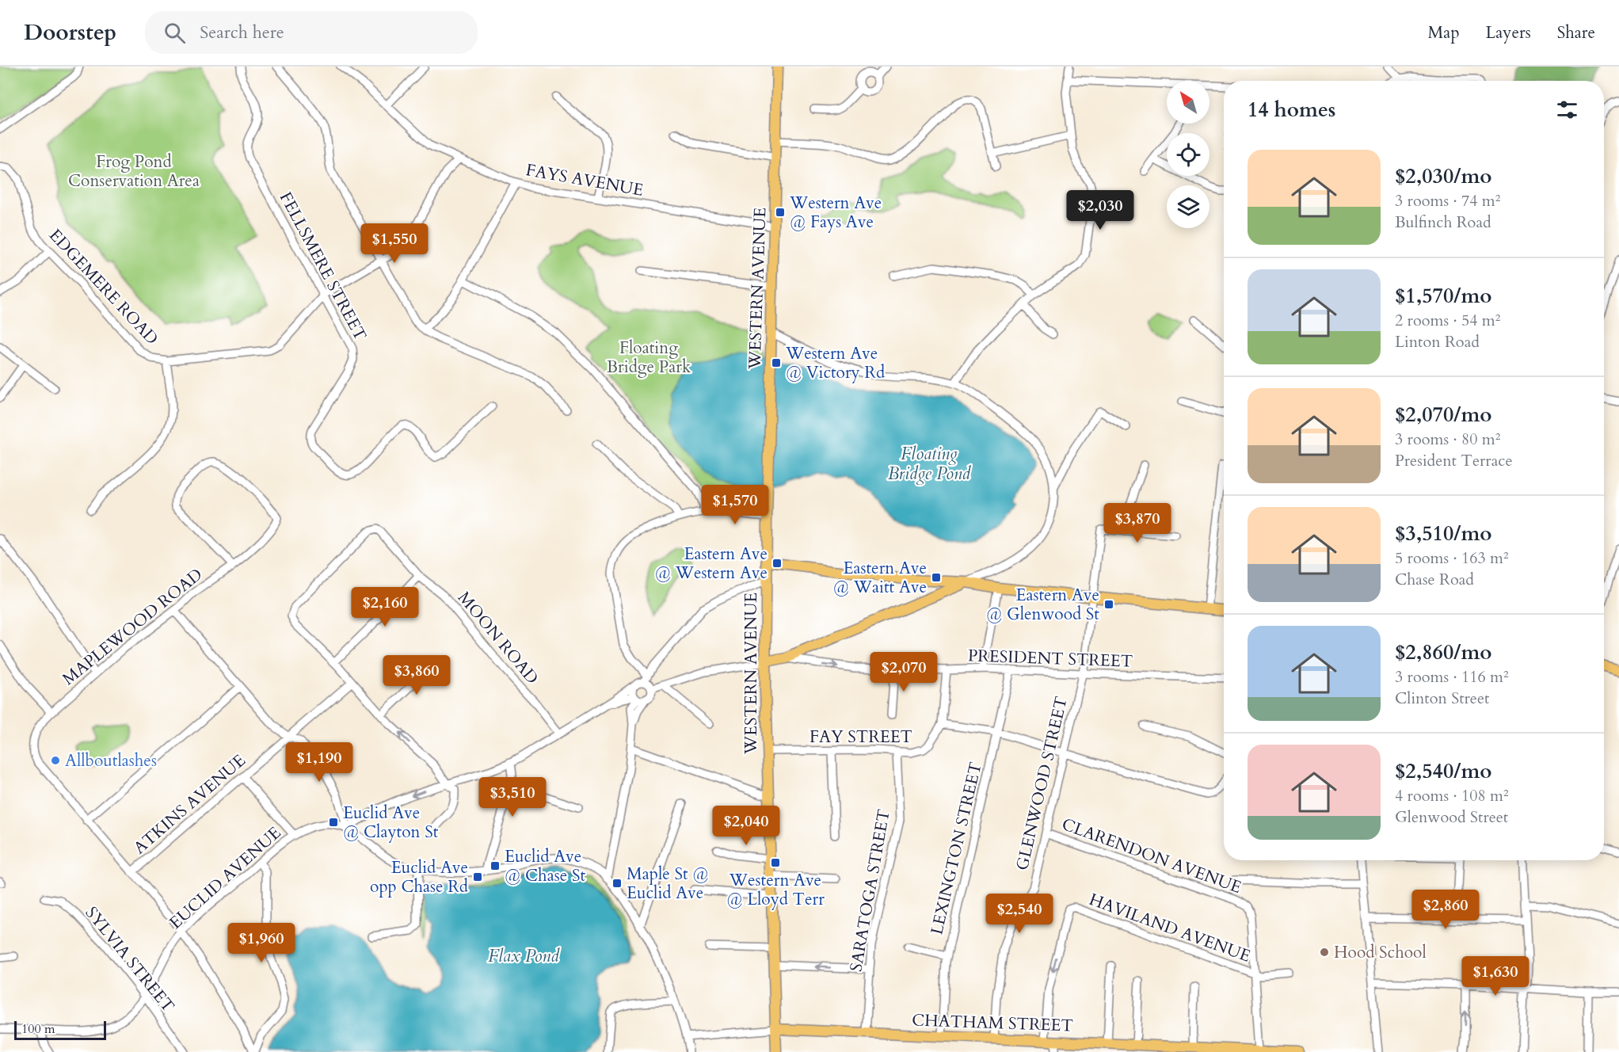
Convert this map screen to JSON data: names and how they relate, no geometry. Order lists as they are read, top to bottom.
{
  "streets": {
    "main road": ["WESTERN AVENUE", "CHATHAM STREET"],
    "street": [
      "FAYS AVENUE",
      "FELLSMERE STREET",
      "EDGEMERE ROAD",
      "MAPLEWOOD ROAD",
      "MOON ROAD",
      "PRESIDENT STREET",
      "FAY STREET",
      "GLENWOOD STREET",
      "ATKINS AVENUE",
      "LEXINGTON STREET",
      "CLARENDON AVENUE",
      "EUCLID AVENUE",
      "SARATOGA STREET",
      "HAVILAND AVENUE",
      "SYLVIA STREET"
    ]
  },
  "crossings": [
    ["FAYS AVENUE", "EDGEMERE ROAD"],
    ["FAYS AVENUE", "WESTERN AVENUE"],
    ["FELLSMERE STREET", "EDGEMERE ROAD"],
    ["WESTERN AVENUE", "FAY STREET"],
    ["WESTERN AVENUE", "CHATHAM STREET"],
    ["MAPLEWOOD ROAD", "ATKINS AVENUE"],
    ["MAPLEWOOD ROAD", "EUCLID AVENUE"],
    ["PRESIDENT STREET", "GLENWOOD STREET"],
    ["PRESIDENT STREET", "LEXINGTON STREET"],
    ["FAY STREET", "SARATOGA STREET"],
    ["GLENWOOD STREET", "CLARENDON AVENUE"],
    ["GLENWOOD STREET", "CHATHAM STREET"],
    ["LEXINGTON STREET", "CHATHAM STREET"],
    ["CLARENDON AVENUE", "HAVILAND AVENUE"],
    ["CLARENDON AVENUE", "CHATHAM STREET"],
    ["EUCLID AVENUE", "SYLVIA STREET"],
    ["SARATOGA STREET", "CHATHAM STREET"],
    ["HAVILAND AVENUE", "CHATHAM STREET"]
  ],
  "water": ["Floating Bridge Pond", "Flax Pond"],
  "parks": ["Frog Pond Conservation Area", "Floating Bridge Park"],
  "places": {
    "transit": [
      "Western Ave @ Fays Ave",
      "Western Ave @ Victory Rd",
      "Eastern Ave @ Western Ave",
      "Eastern Ave @ Waitt Ave",
      "Eastern Ave @ Glenwood St",
      "Euclid Ave @ Clayton St",
      "Western Ave @ Lloyd Terr",
      "Euclid Ave @ Chase St",
      "Euclid Ave opp Chase Rd",
      "Maple St @ Euclid Ave"
    ],
    "other": ["Allboutlashes", "Hood School"]
  },
  "scale_bar": "100 m",
  "north": "top left",
  "page": {
    "header": "Doorstep",
    "search": "Search here",
    "nav": ["Map", "Layers", "Share"],
    "heading": "14 homes",
    "list": [
      {
        "name": "$2,030/mo",
        "note": "3 rooms · 74 m² · Bulfinch Road"
      },
      {
        "name": "$1,570/mo",
        "note": "2 rooms · 54 m² · Linton Road"
      },
      {
        "name": "$2,070/mo",
        "note": "3 rooms · 80 m² · President Terrace"
      },
      {
        "name": "$3,510/mo",
        "note": "5 rooms · 163 m² · Chase Road"
      },
      {
        "name": "$2,860/mo",
        "note": "3 rooms · 116 m² · Clinton Street"
      },
      {
        "name": "$2,540/mo",
        "note": "4 rooms · 108 m² · Glenwood Street"
      }
    ],
    "price": [
      "$2,030",
      "$1,550",
      "$1,570",
      "$3,870",
      "$2,160",
      "$2,070",
      "$3,860",
      "$1,190",
      "$3,510",
      "$2,040",
      "$2,860",
      "$2,540",
      "$1,960",
      "$1,630"
    ],
    "scale": "100 m"
  }
}
